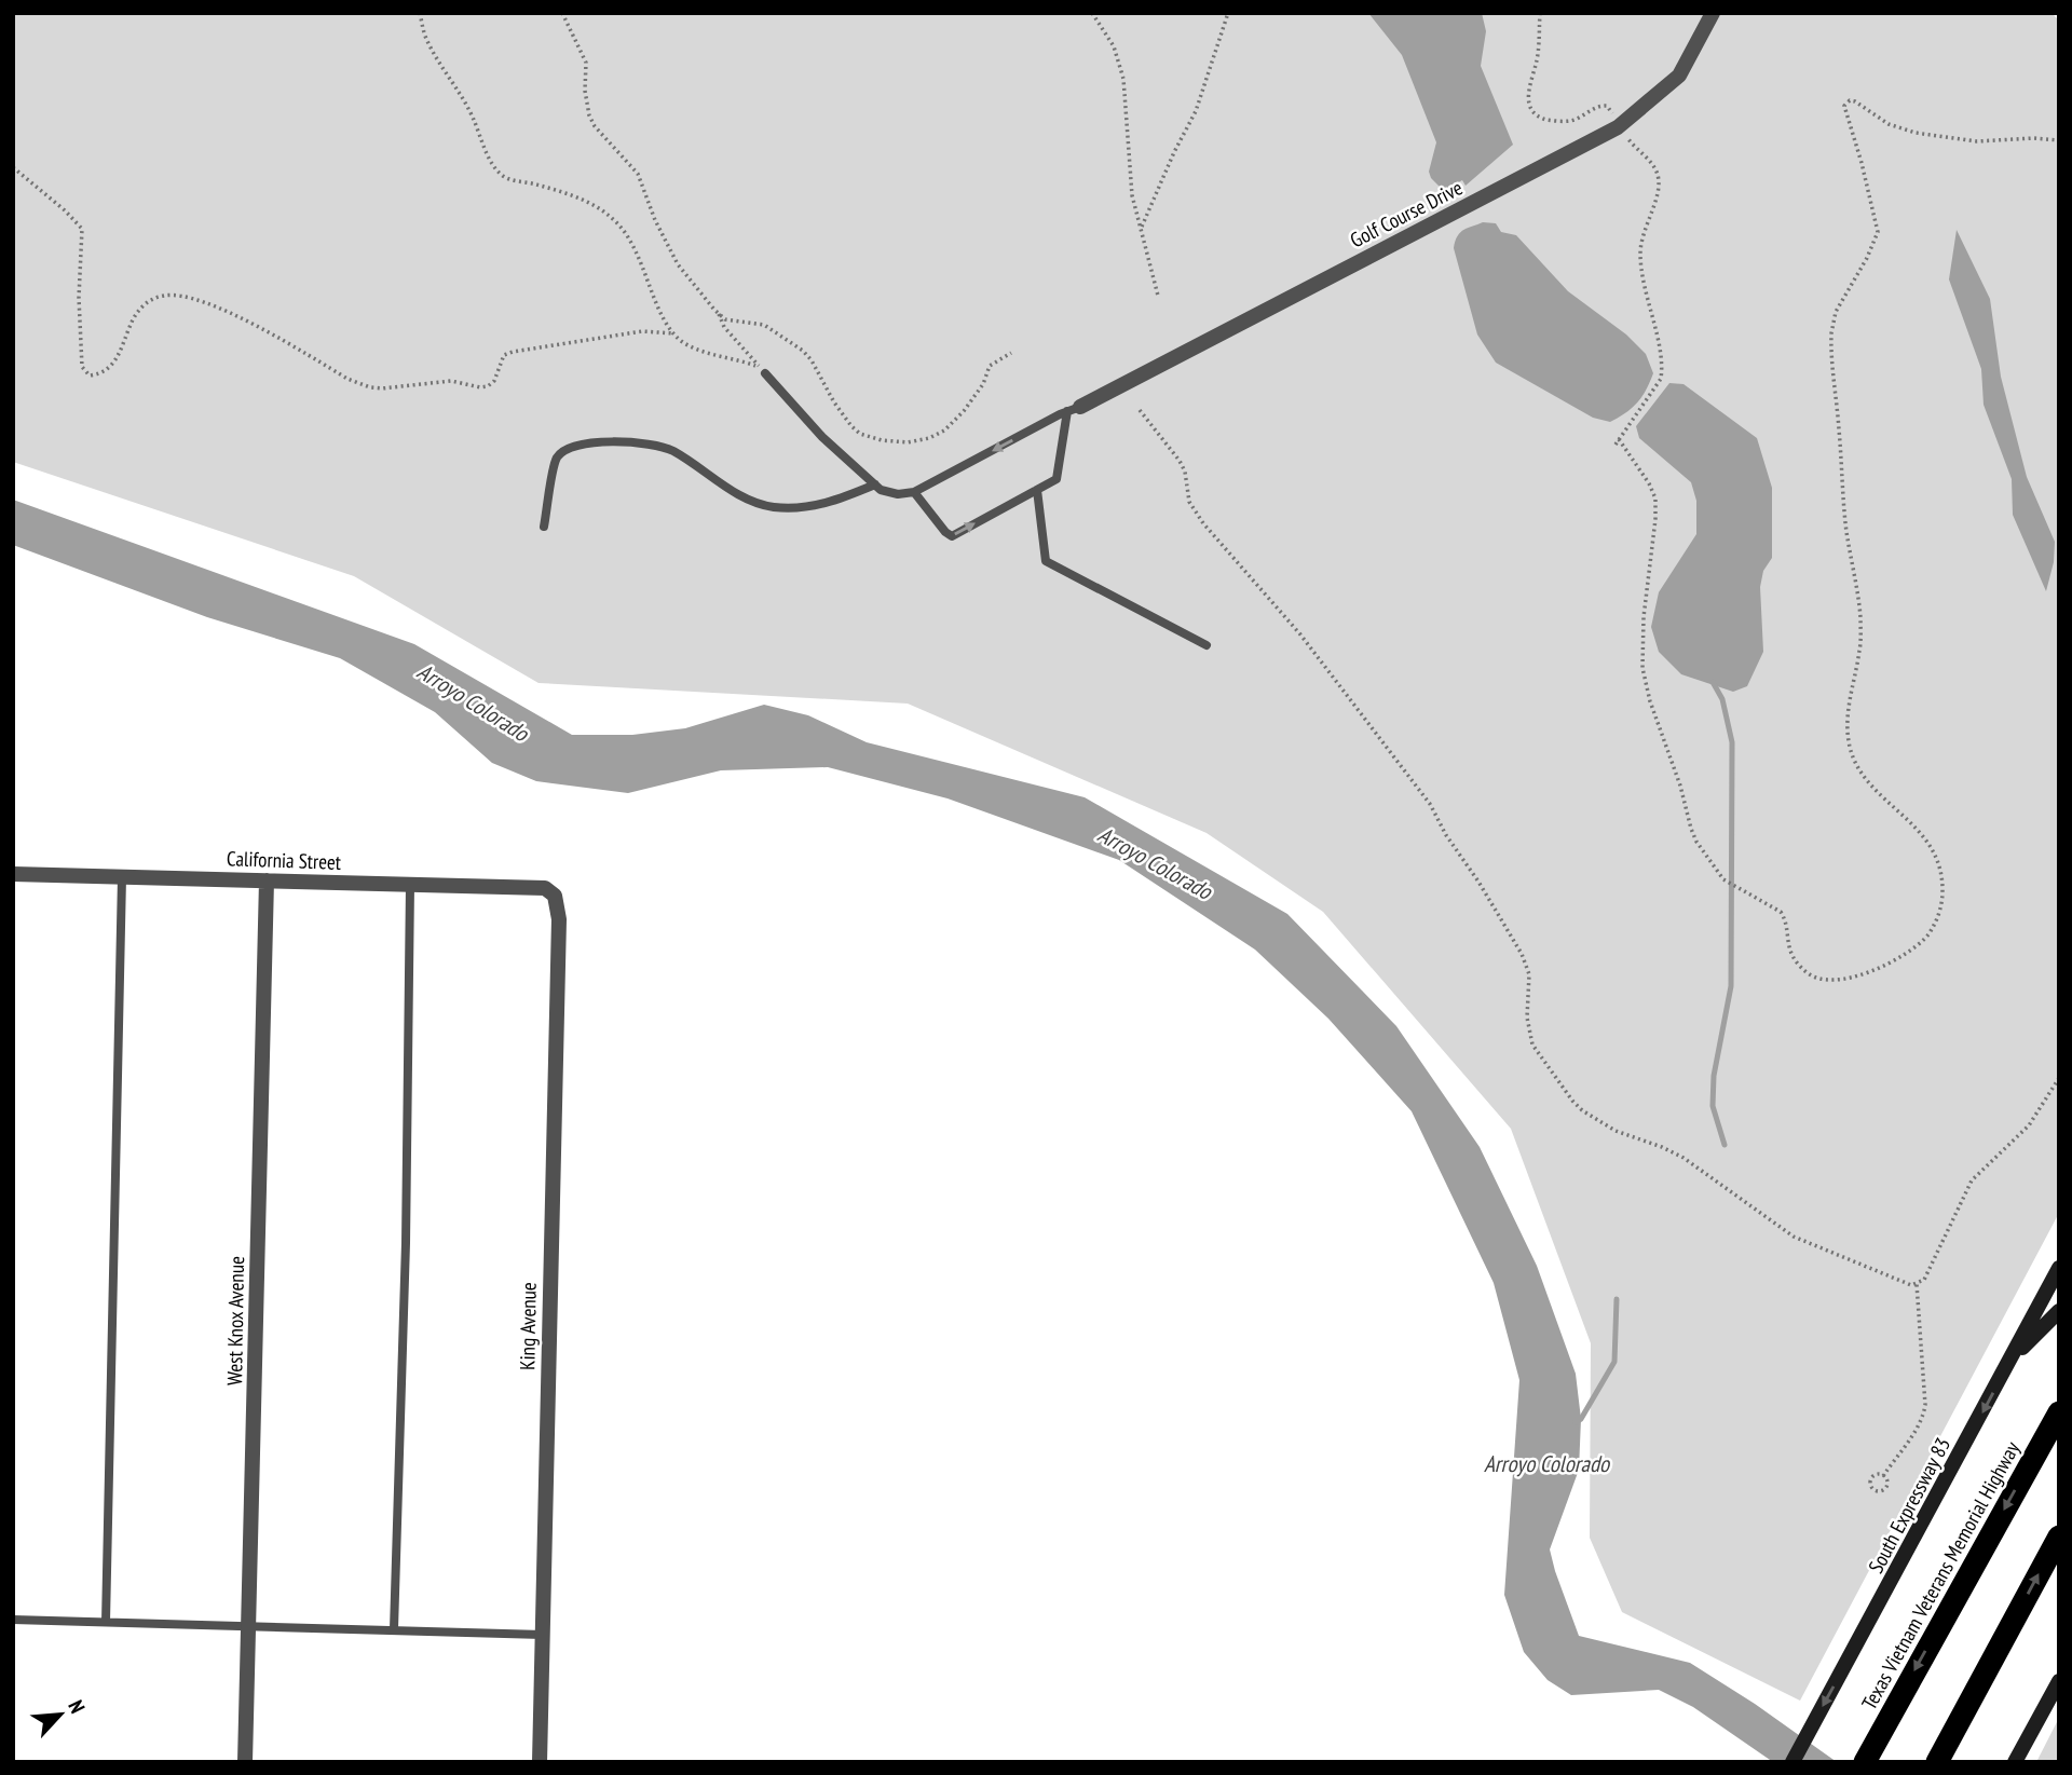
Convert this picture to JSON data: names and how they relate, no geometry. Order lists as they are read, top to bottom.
{
  "streets": {
    "highway": ["Texas Vietnam Veterans Memorial Highway"],
    "main road": ["South Expressway 83"],
    "street": [
      "Golf Course Drive",
      "California Street",
      "West Knox Avenue",
      "King Avenue"
    ]
  },
  "crossings": [
    ["California Street", "West Knox Avenue"],
    ["California Street", "King Avenue"]
  ],
  "one_way": ["South Expressway 83"],
  "water": ["Arroyo Colorado"],
  "north": "top right"
}
